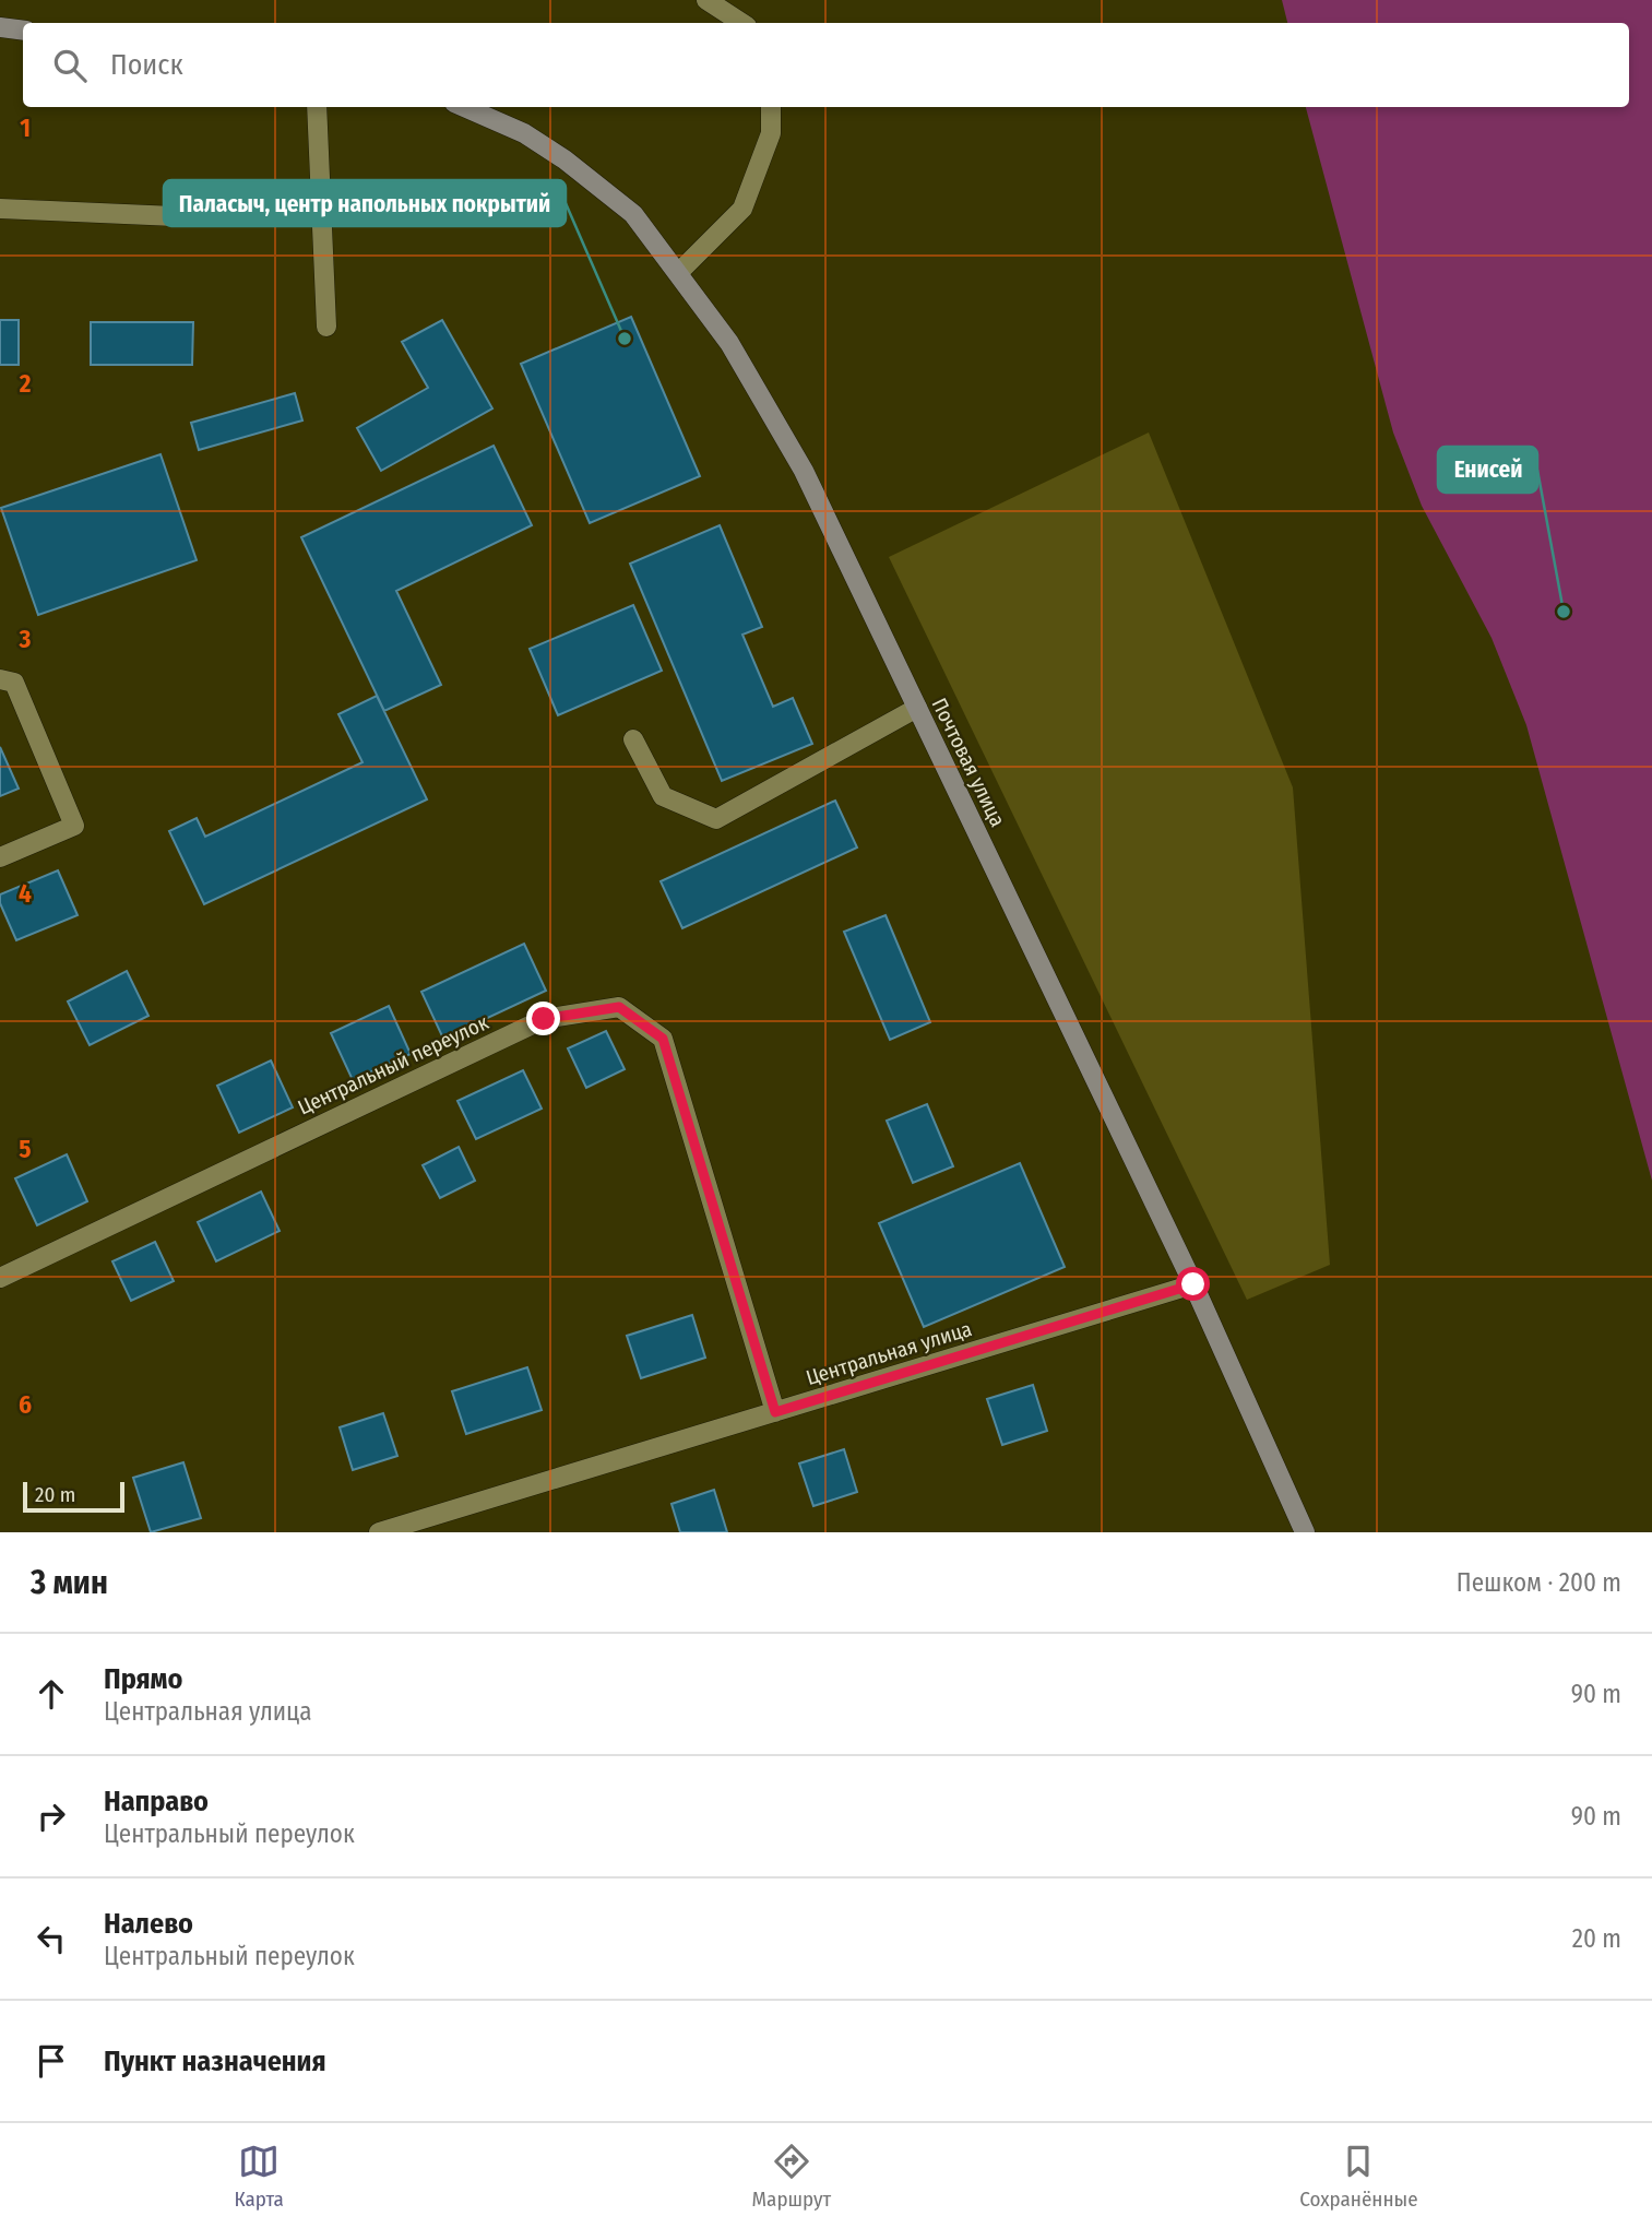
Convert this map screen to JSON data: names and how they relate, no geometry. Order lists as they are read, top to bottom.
{
  "streets": {
    "main road": ["Почтовая улица"],
    "street": ["Центральный переулок", "Центральная улица"]
  },
  "crossings": [
    ["Почтовая улица", "Центральная улица"],
    ["Центральный переулок", "Центральная улица"]
  ],
  "places": ["Паласыч, центр напольных покрытий", "Енисей"],
  "scale_bar": "20 m",
  "page": {
    "search": "Поиск",
    "scale": "20 m",
    "heading": ["3 мин", "Пешком · 200 m"],
    "list": [
      ["Прямо", "Центральная улица", "90 m"],
      ["Направо", "Центральный переулок", "90 m"],
      ["Налево", "Центральный переулок", "20 m"],
      "Пункт назначения"
    ],
    "nav": ["Карта", "Маршрут", "Сохранённые"]
  },
  "grid": {
    "rows": [
      "1",
      "2",
      "3",
      "4",
      "5",
      "6"
    ]
  }
}
